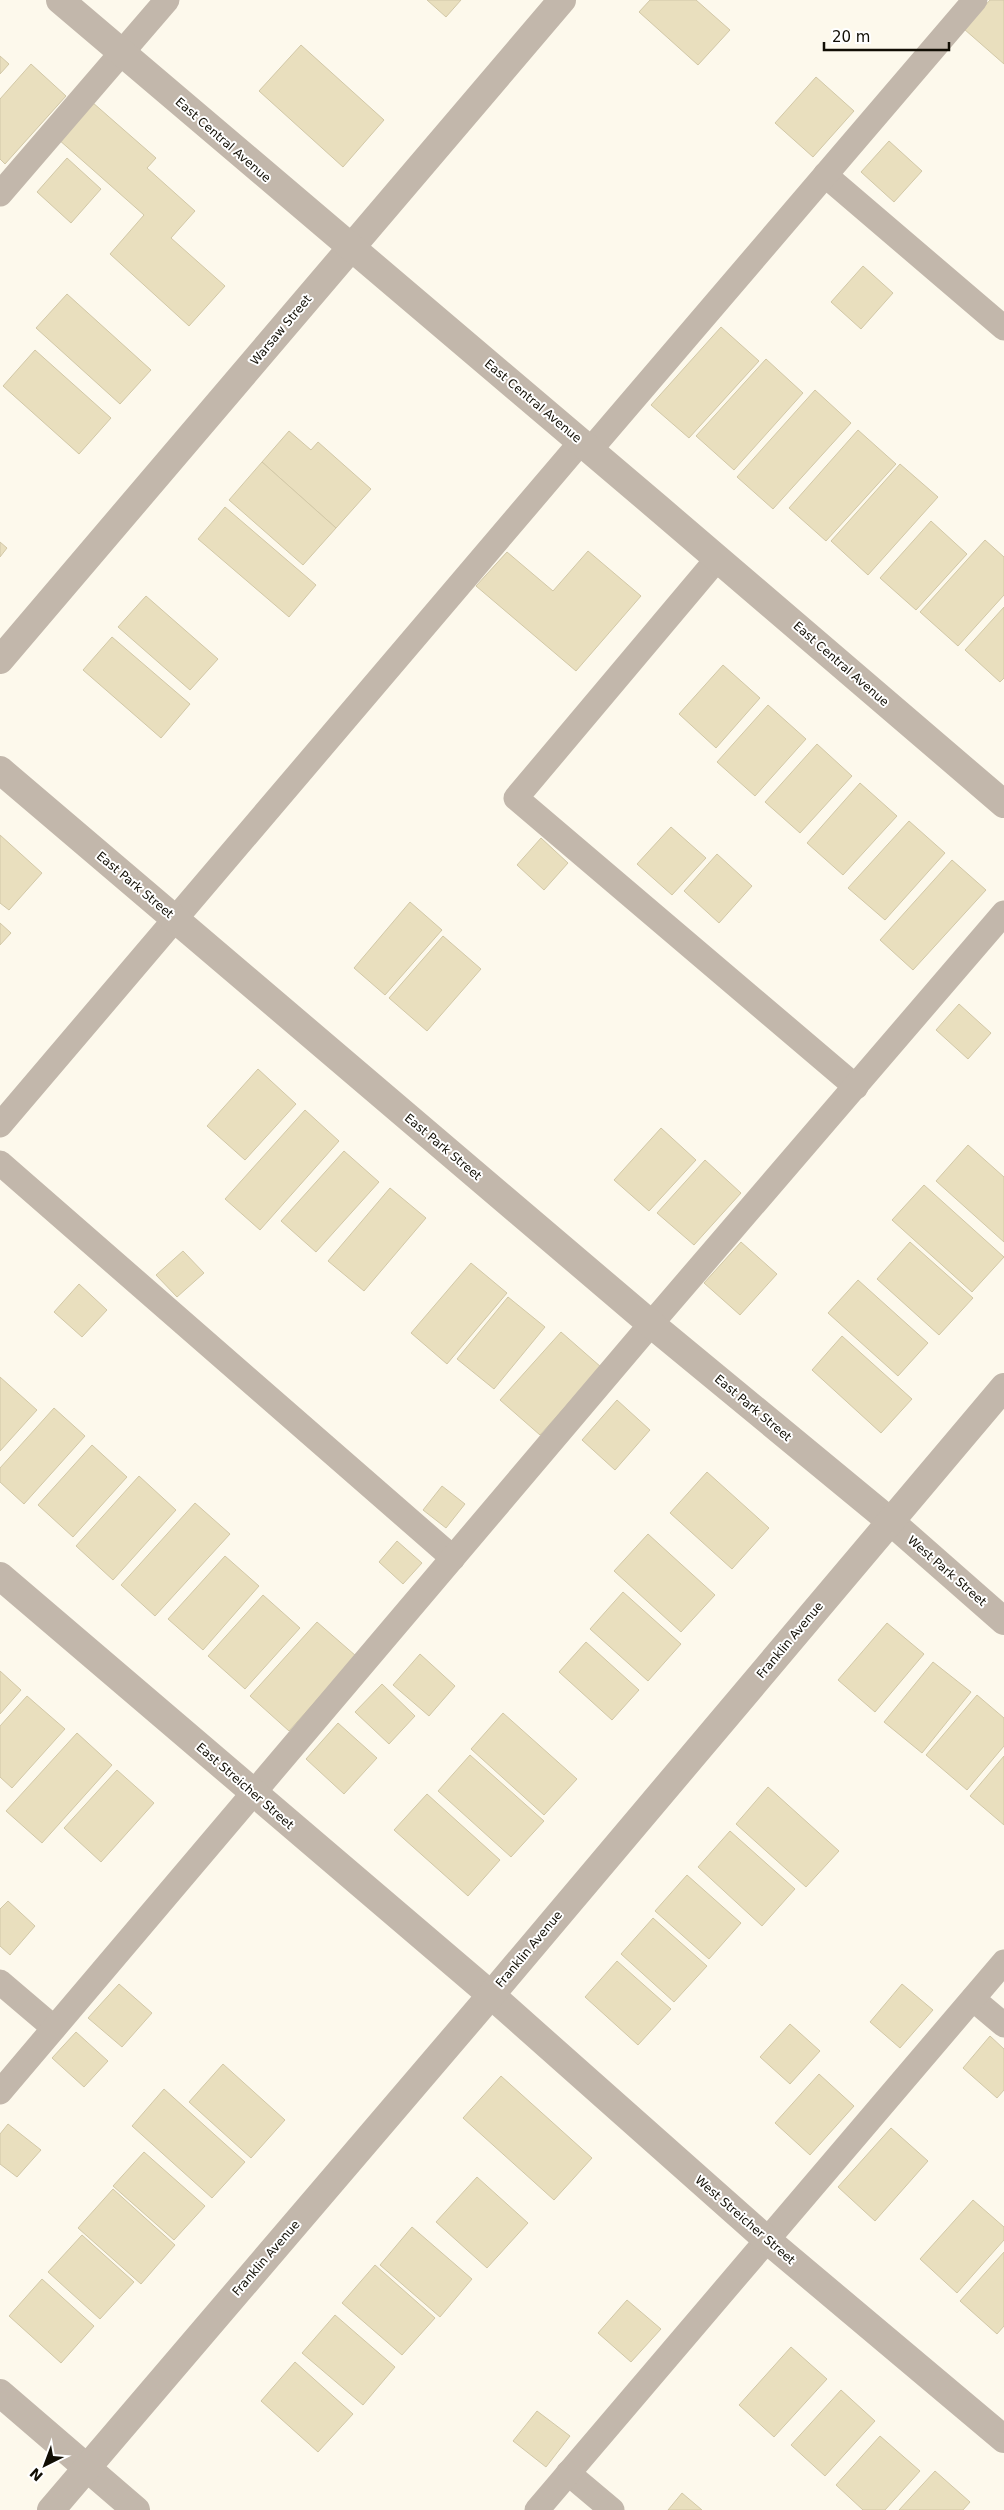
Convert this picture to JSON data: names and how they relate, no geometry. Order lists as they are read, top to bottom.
{
  "streets": {
    "street": [
      "East Central Avenue",
      "Warsaw Street",
      "East Park Street",
      "West Park Street",
      "Franklin Avenue",
      "East Streicher Street",
      "West Streicher Street"
    ]
  },
  "crossings": [
    ["East Central Avenue", "Warsaw Street"],
    ["East Park Street", "West Park Street"],
    ["East Park Street", "Franklin Avenue"],
    ["West Park Street", "Franklin Avenue"],
    ["Franklin Avenue", "East Streicher Street"],
    ["Franklin Avenue", "West Streicher Street"],
    ["East Streicher Street", "West Streicher Street"]
  ],
  "scale_bar": "20 m",
  "north": "bottom left"
}
